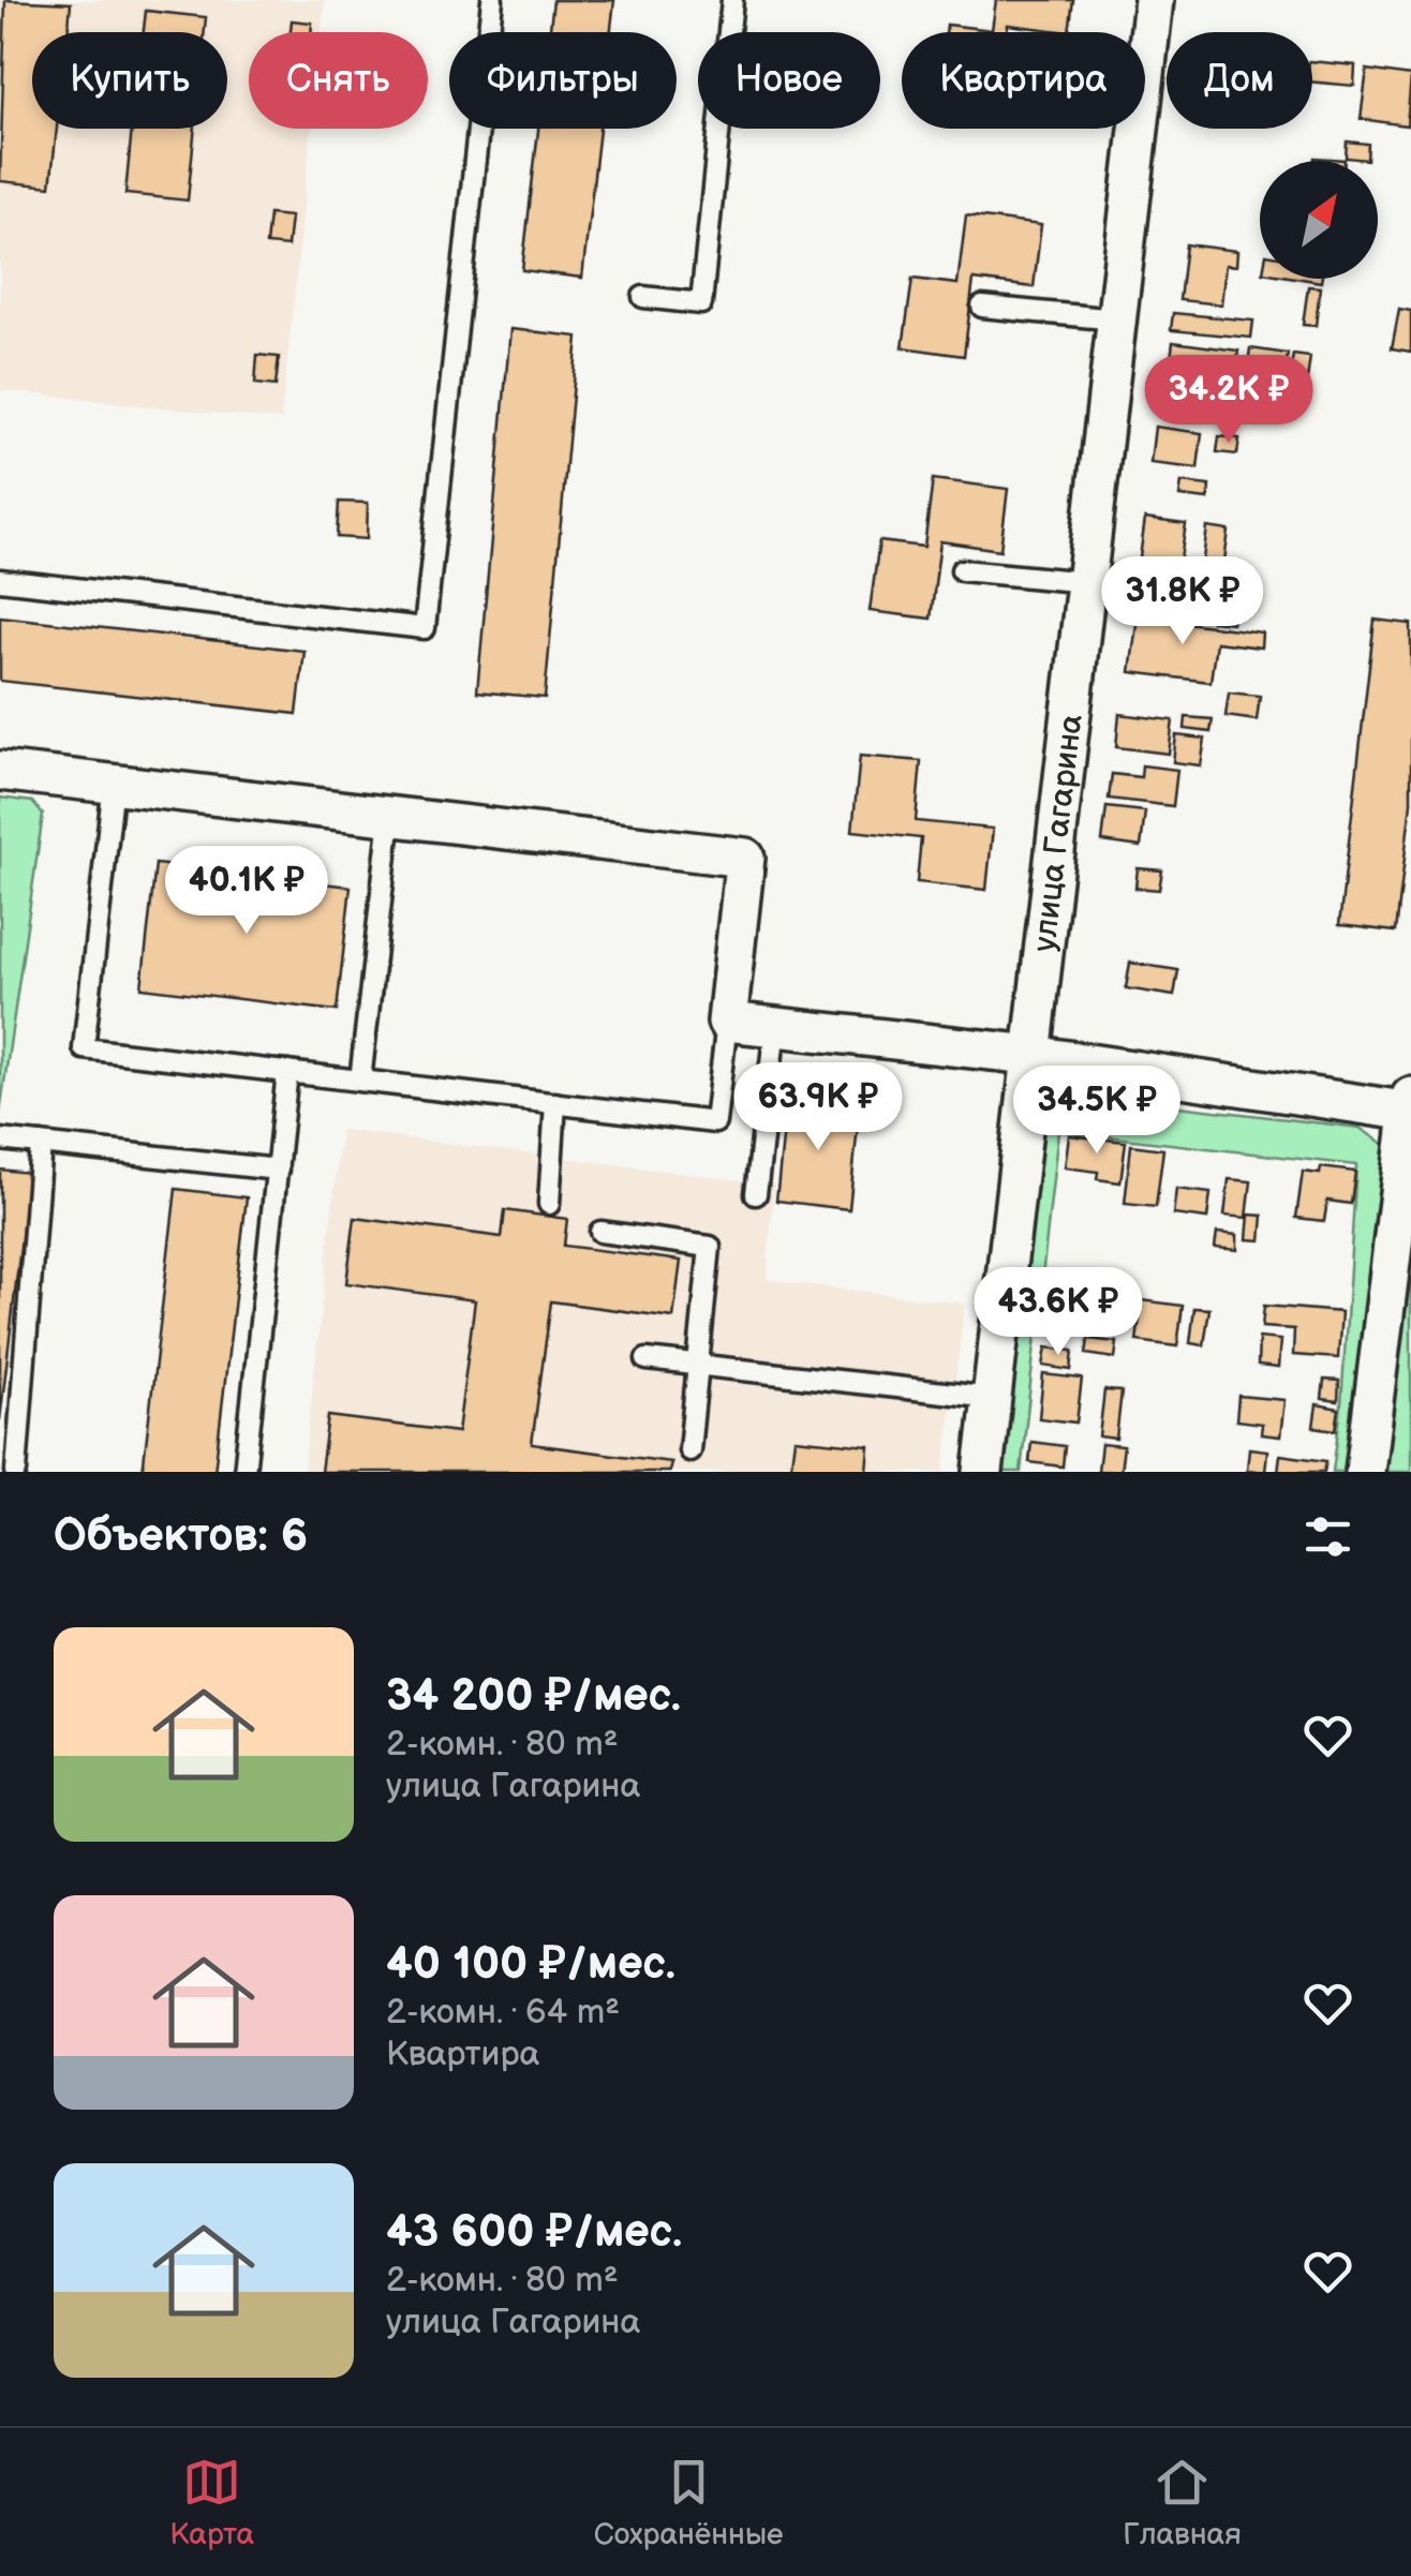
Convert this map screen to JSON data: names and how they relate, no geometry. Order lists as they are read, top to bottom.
{
  "streets": {
    "street": ["улица Гагарина"]
  },
  "north": "top right",
  "page": {
    "chip": [
      "Купить",
      "Снять",
      "Фильтры",
      "Новое",
      "Квартира",
      "Дом"
    ],
    "price": [
      "34.2K ₽",
      "31.8K ₽",
      "40.1K ₽",
      "63.9K ₽",
      "34.5K ₽",
      "43.6K ₽"
    ],
    "heading": "Объектов: 6",
    "list": [
      {
        "name": "34 200 ₽/мес.",
        "note": "2-комн. · 80 m² · улица Гагарина"
      },
      {
        "name": "40 100 ₽/мес.",
        "note": "2-комн. · 64 m² · Квартира"
      },
      {
        "name": "43 600 ₽/мес.",
        "note": "2-комн. · 80 m² · улица Гагарина"
      }
    ],
    "tabs": ["Карта", "Сохранённые", "Главная"]
  }
}
